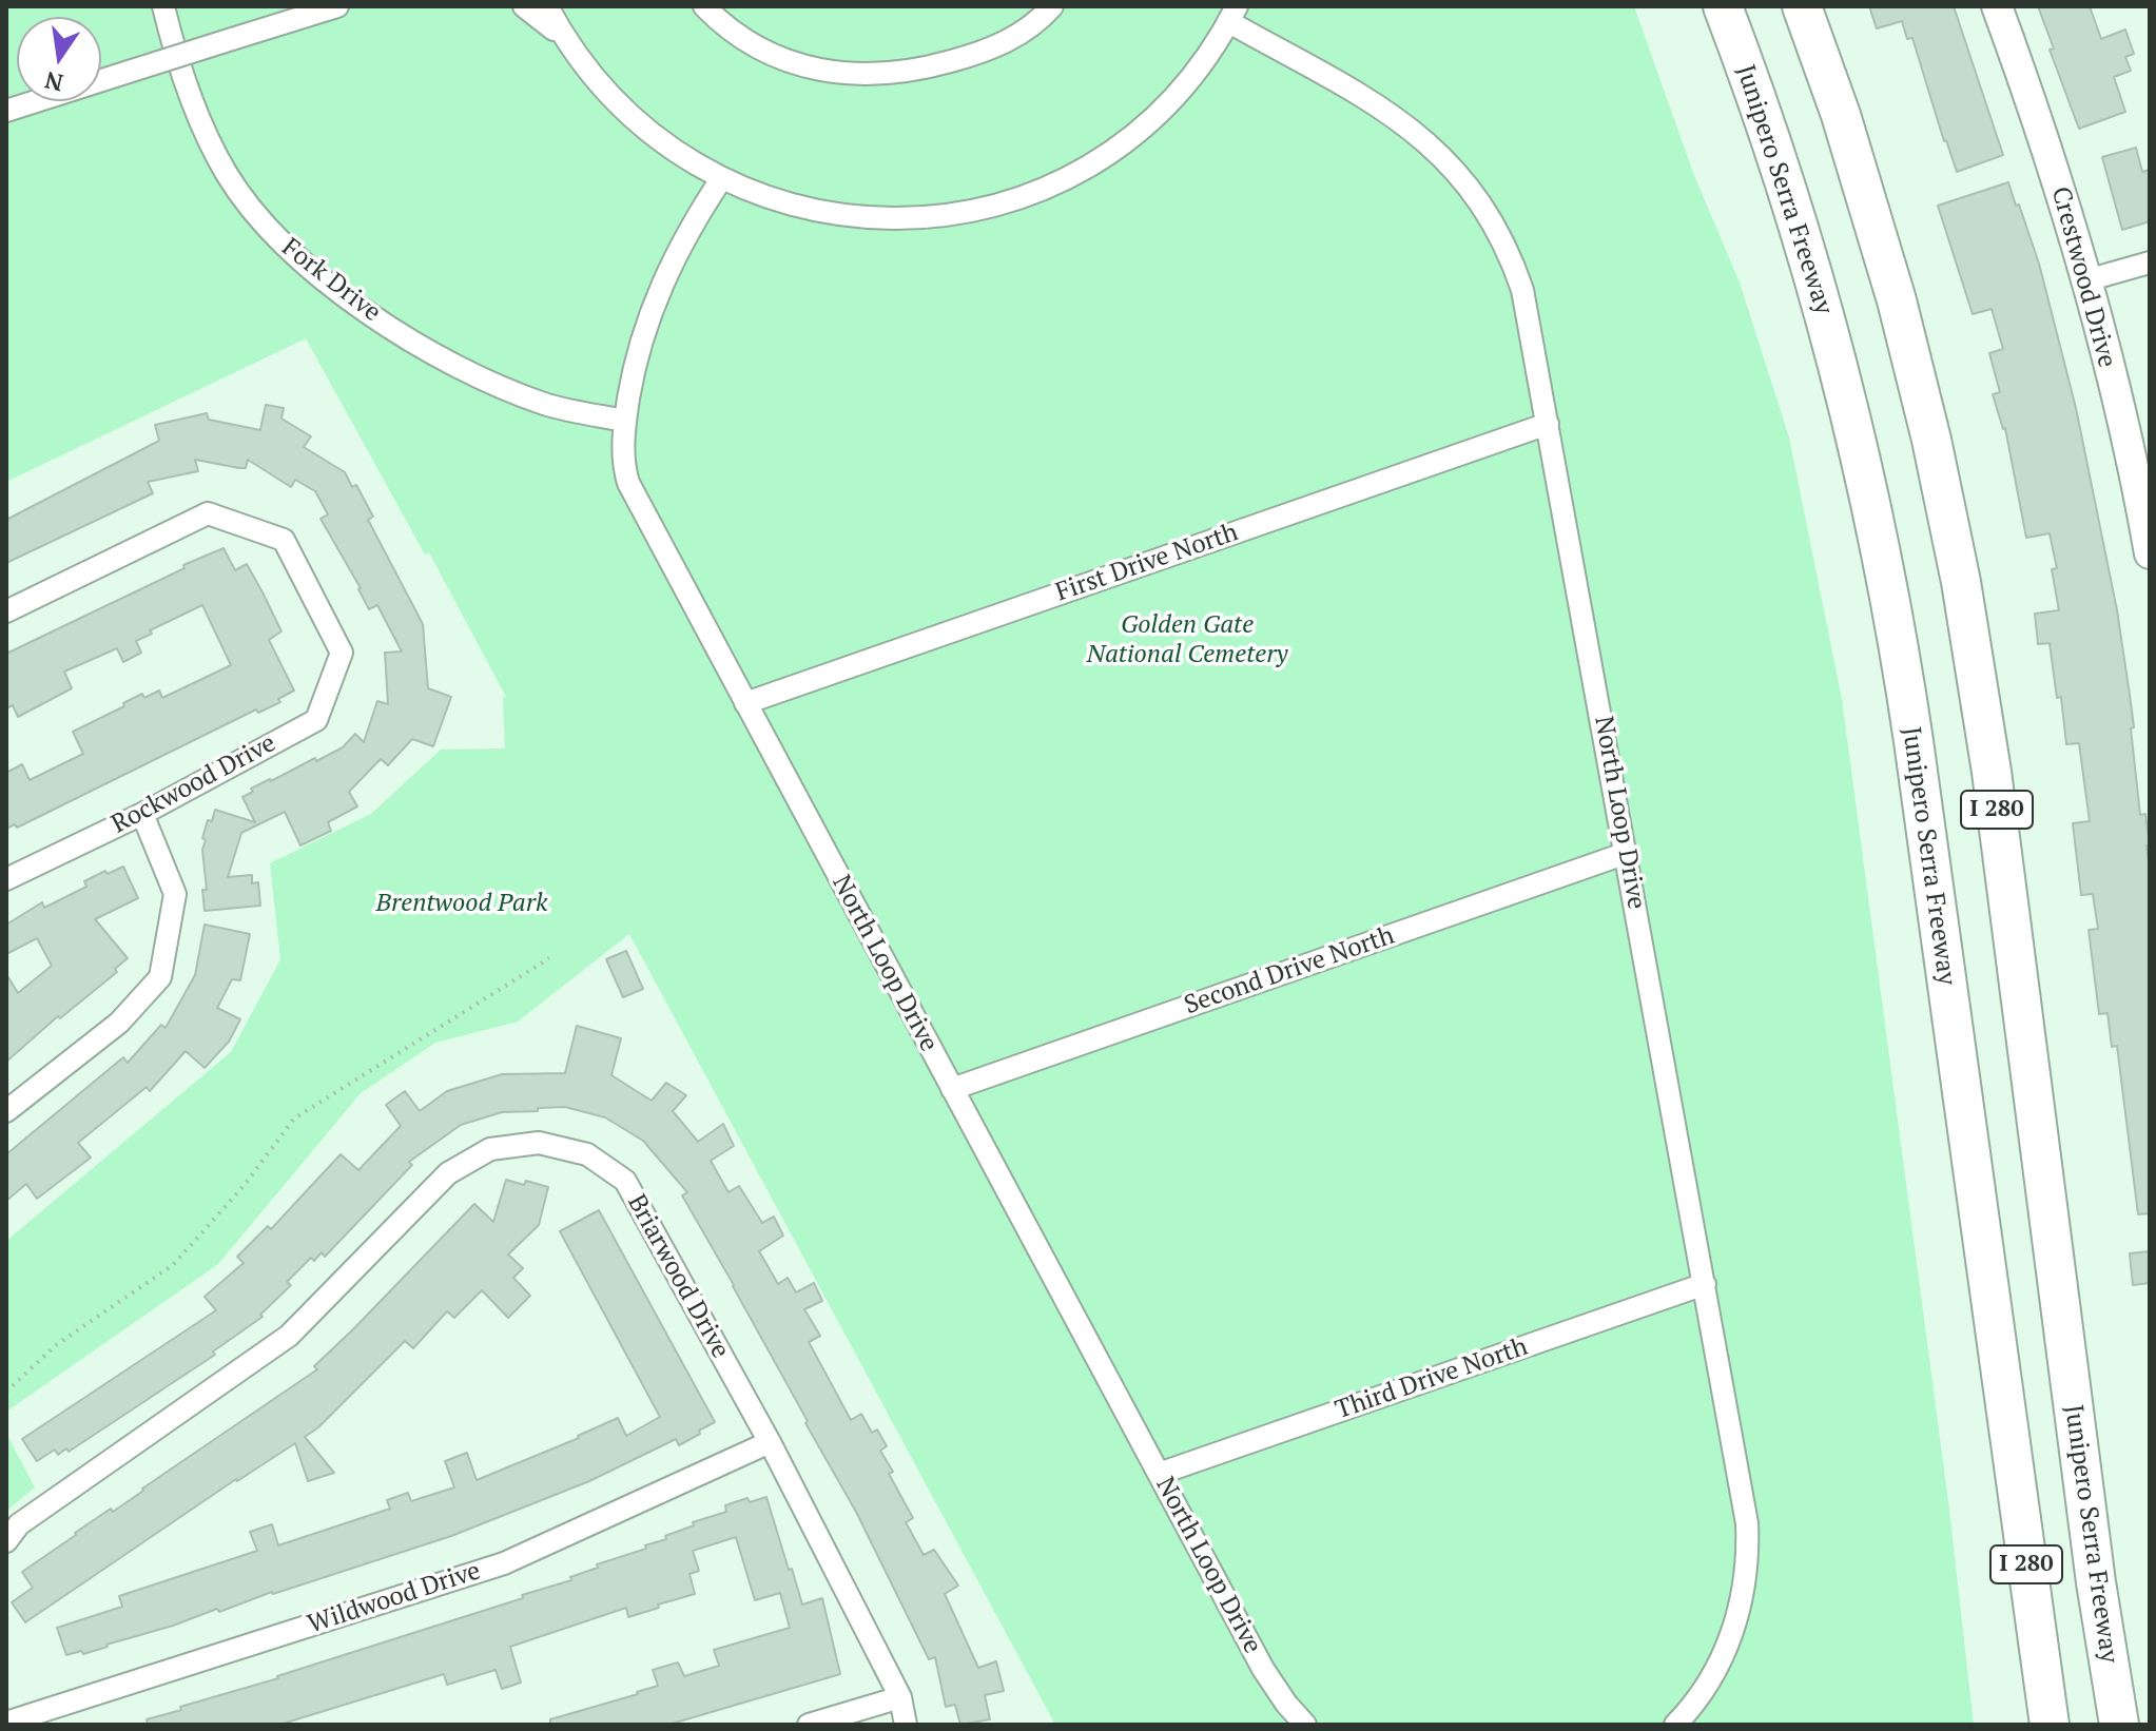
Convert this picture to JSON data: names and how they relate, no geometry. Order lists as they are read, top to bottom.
{
  "streets": {
    "highway": ["Junipero Serra Freeway", "I 280"],
    "street": [
      "Crestwood Drive",
      "Fork Drive",
      "First Drive North",
      "Rockwood Drive",
      "North Loop Drive",
      "Second Drive North",
      "Briarwood Drive",
      "Third Drive North",
      "Wildwood Drive"
    ]
  },
  "crossings": [
    ["Fork Drive", "North Loop Drive"],
    ["First Drive North", "North Loop Drive"],
    ["North Loop Drive", "Second Drive North"],
    ["North Loop Drive", "Third Drive North"],
    ["Briarwood Drive", "Wildwood Drive"]
  ],
  "parks": ["Golden Gate National Cemetery", "Brentwood Park"],
  "north": "bottom"
}
